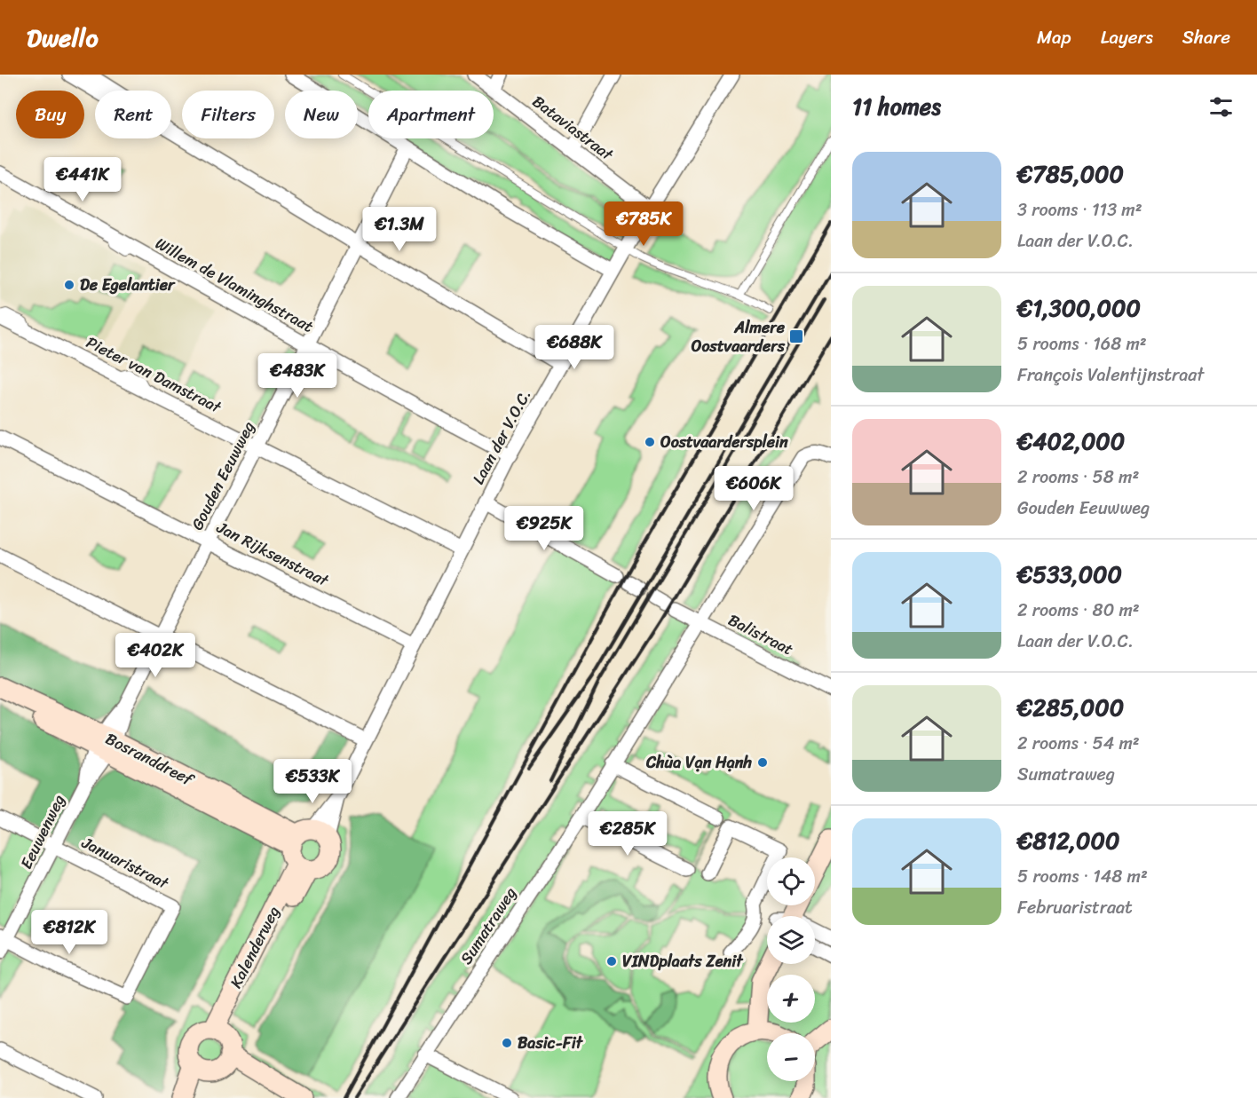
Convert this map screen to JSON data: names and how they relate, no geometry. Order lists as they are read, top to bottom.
{
  "streets": {
    "main road": ["Bosranddreef", "Kalenderweg"],
    "street": [
      "Bataviastraat",
      "Willem de Vlaminghstraat",
      "Pieter van Damstraat",
      "Laan der V.O.C.",
      "Gouden Eeuwweg",
      "Jan Rijksenstraat",
      "Balistraat",
      "Eeuwenweg",
      "Januaristraat",
      "Sumatraweg"
    ]
  },
  "crossings": [
    ["Bataviastraat", "Laan der V.O.C."],
    ["Willem de Vlaminghstraat", "Laan der V.O.C."],
    ["Willem de Vlaminghstraat", "Gouden Eeuwweg"],
    ["Pieter van Damstraat", "Laan der V.O.C."],
    ["Pieter van Damstraat", "Gouden Eeuwweg"],
    ["Laan der V.O.C.", "Jan Rijksenstraat"],
    ["Laan der V.O.C.", "Bosranddreef"],
    ["Laan der V.O.C.", "Kalenderweg"],
    ["Gouden Eeuwweg", "Jan Rijksenstraat"],
    ["Gouden Eeuwweg", "Bosranddreef"],
    ["Gouden Eeuwweg", "Eeuwenweg"],
    ["Balistraat", "Sumatraweg"],
    ["Bosranddreef", "Eeuwenweg"],
    ["Bosranddreef", "Kalenderweg"],
    ["Eeuwenweg", "Januaristraat"]
  ],
  "places": {
    "other": [
      "De Egelantier",
      "Oostvaardersplein",
      "Chùa Vạn Hạnh",
      "VINDplaats Zenit",
      "Basic-Fit"
    ],
    "transit": ["Almere Oostvaarders"]
  },
  "page": {
    "header": "Dwello",
    "nav": ["Map", "Layers", "Share"],
    "heading": "11 homes",
    "chip": [
      "Buy",
      "Rent",
      "Filters",
      "New",
      "Apartment"
    ],
    "list": [
      {
        "name": "€785,000",
        "note": "3 rooms · 113 m² · Laan der V.O.C."
      },
      {
        "name": "€1,300,000",
        "note": "5 rooms · 168 m² · François Valentijnstraat"
      },
      {
        "name": "€402,000",
        "note": "2 rooms · 58 m² · Gouden Eeuwweg"
      },
      {
        "name": "€533,000",
        "note": "2 rooms · 80 m² · Laan der V.O.C."
      },
      {
        "name": "€285,000",
        "note": "2 rooms · 54 m² · Sumatraweg"
      },
      {
        "name": "€812,000",
        "note": "5 rooms · 148 m² · Februaristraat"
      }
    ],
    "price": [
      "€441K",
      "€785K",
      "€1.3M",
      "€688K",
      "€483K",
      "€606K",
      "€925K",
      "€402K",
      "€533K",
      "€285K",
      "€812K"
    ],
    "map_buttons": ["+", "−"]
  }
}
